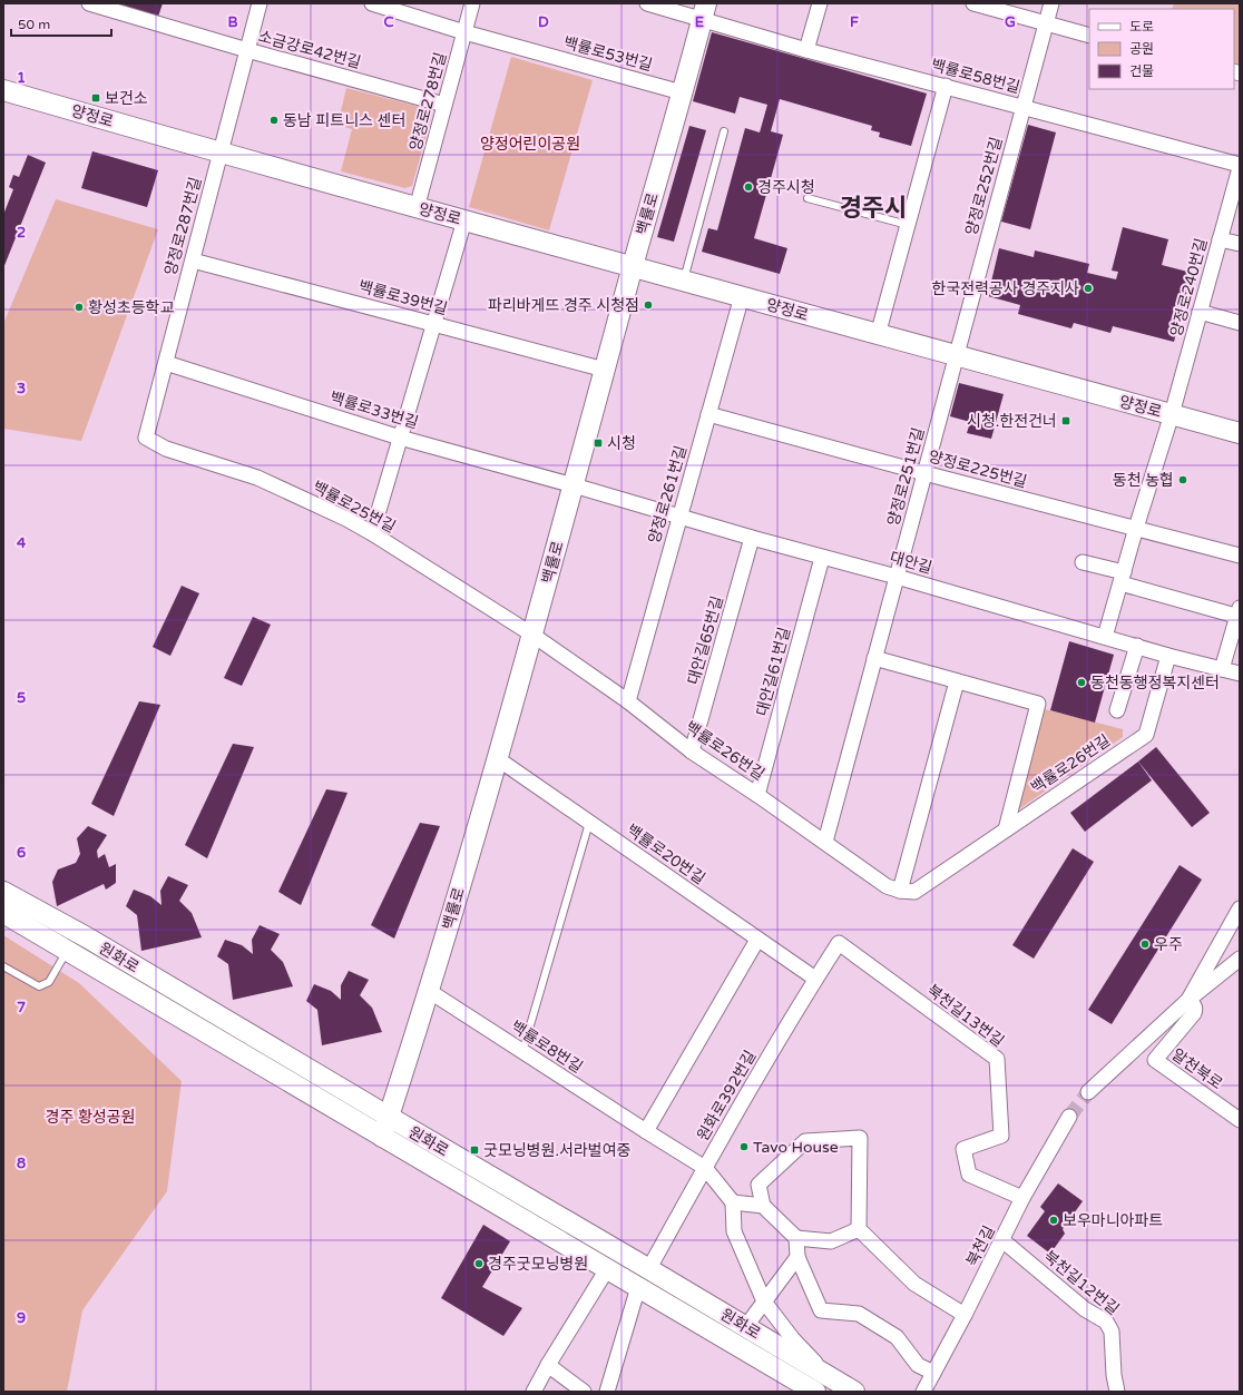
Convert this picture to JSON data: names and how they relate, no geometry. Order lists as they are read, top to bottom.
{
  "streets": {
    "street": [
      "소금강로42번길",
      "백률로53번길",
      "백률로58번길",
      "양정로278번길",
      "양정로",
      "양정로252번길",
      "백률로",
      "양정로287번길",
      "양정로240번길",
      "백률로39번길",
      "백률로33번길",
      "양정로225번길",
      "양정로251번길",
      "양정로261번길",
      "백률로25번길",
      "대안길",
      "대안길65번길",
      "대안길61번길",
      "백률로26번길",
      "백률로20번길",
      "원화로",
      "북천길13번길",
      "백률로8번길",
      "알천북로",
      "원화로392번길",
      "북천길",
      "북천길12번길"
    ]
  },
  "crossings": [
    ["소금강로42번길", "양정로278번길"],
    ["소금강로42번길", "양정로287번길"],
    ["백률로53번길", "양정로278번길"],
    ["백률로53번길", "백률로"],
    ["백률로58번길", "양정로252번길"],
    ["백률로58번길", "백률로"],
    ["양정로278번길", "양정로"],
    ["양정로", "양정로252번길"],
    ["양정로", "백률로"],
    ["양정로", "양정로287번길"],
    ["양정로", "양정로240번길"],
    ["양정로", "양정로225번길"],
    ["양정로", "양정로251번길"],
    ["양정로", "양정로261번길"],
    ["양정로", "대안길"],
    ["양정로252번길", "양정로251번길"],
    ["백률로", "백률로39번길"],
    ["백률로", "백률로33번길"],
    ["백률로", "백률로25번길"],
    ["백률로", "대안길"],
    ["백률로", "백률로26번길"],
    ["백률로", "백률로20번길"],
    ["백률로", "원화로"],
    ["백률로", "백률로8번길"],
    ["양정로287번길", "백률로39번길"],
    ["양정로287번길", "백률로33번길"],
    ["양정로287번길", "백률로25번길"],
    ["백률로33번길", "대안길"],
    ["양정로225번길", "양정로251번길"],
    ["양정로225번길", "양정로261번길"],
    ["양정로251번길", "대안길"],
    ["양정로251번길", "백률로26번길"],
    ["양정로261번길", "대안길"],
    ["양정로261번길", "백률로26번길"],
    ["백률로25번길", "백률로26번길"],
    ["대안길", "대안길65번길"],
    ["대안길", "대안길61번길"],
    ["대안길", "백률로26번길"],
    ["대안길65번길", "백률로26번길"],
    ["대안길61번길", "백률로26번길"],
    ["백률로20번길", "원화로392번길"],
    ["원화로", "원화로392번길"],
    ["북천길13번길", "원화로392번길"],
    ["북천길13번길", "북천길"],
    ["백률로8번길", "원화로392번길"],
    ["북천길", "북천길12번길"]
  ],
  "districts": ["경주시"],
  "parks": ["양정어린이공원", "경주 황성공원"],
  "places": {
    "transit": [
      "보건소",
      "시청.한전건너",
      "시청",
      "굿모닝병원.서라벌여중"
    ],
    "other": [
      "동남 피트니스 센터",
      "경주시청",
      "한국전력공사 경주지사",
      "파리바게뜨 경주 시청점",
      "황성초등학교",
      "동천 농협",
      "동천동행정복지센터",
      "우주",
      "Tavo House",
      "보우마니아파트",
      "경주굿모닝병원"
    ]
  },
  "legend": ["도로", "공원", "건물"],
  "scale_bar": "50 m",
  "grid": {
    "columns": [
      "B",
      "C",
      "D",
      "E",
      "F",
      "G"
    ],
    "rows": [
      "1",
      "2",
      "3",
      "4",
      "5",
      "6",
      "7",
      "8",
      "9"
    ]
  }
}
